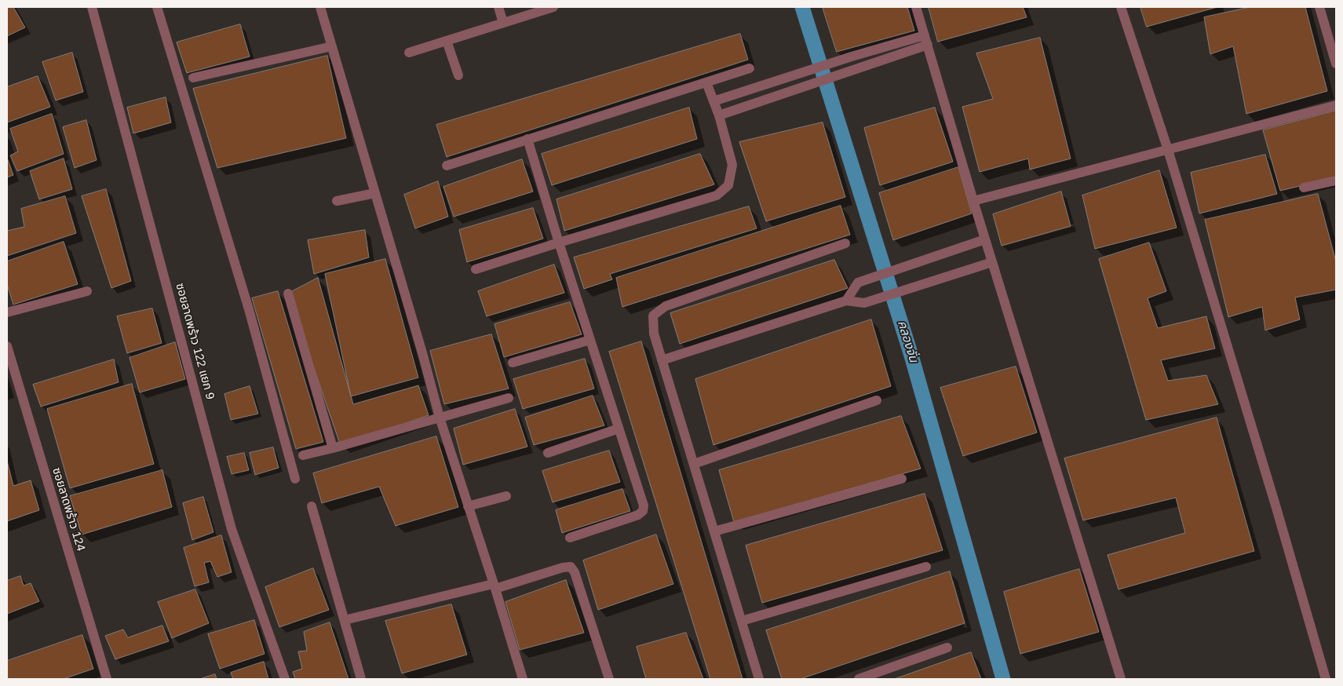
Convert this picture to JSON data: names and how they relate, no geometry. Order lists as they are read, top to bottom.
{
  "streets": {
    "street": ["ซอยลาดพร้าว 122 แยก 9", "ซอยลาดพร้าว 124"]
  },
  "water": ["คลองจั่น"]
}
